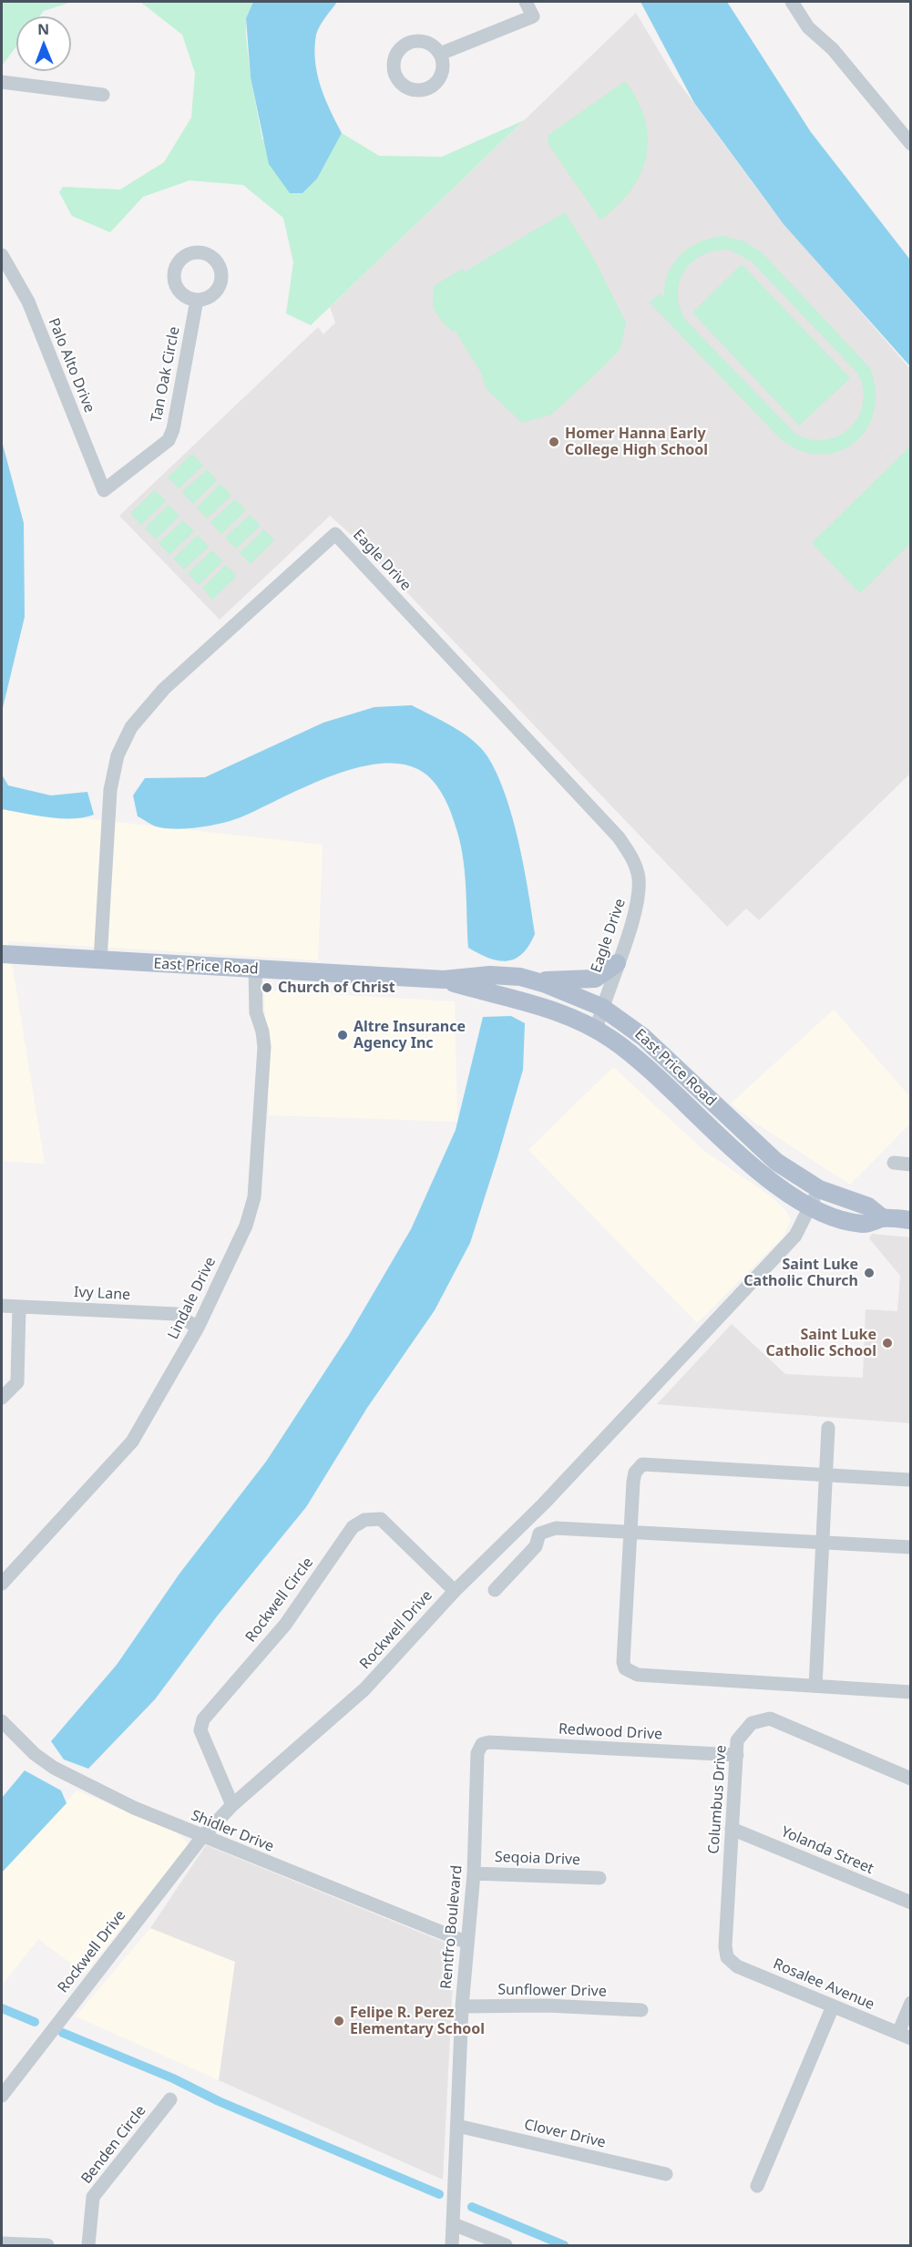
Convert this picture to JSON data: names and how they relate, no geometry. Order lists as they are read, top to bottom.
{
  "streets": {
    "main road": ["East Price Road"],
    "street": [
      "Palo Alto Drive",
      "Tan Oak Circle",
      "Eagle Drive",
      "Ivy Lane",
      "Lindale Drive",
      "Rockwell Circle",
      "Rockwell Drive",
      "Redwood Drive",
      "Columbus Drive",
      "Shidler Drive",
      "Yolanda Street",
      "Seqoia Drive",
      "Rentfro Boulevard",
      "Rosalee Avenue",
      "Sunflower Drive",
      "Clover Drive",
      "Benden Circle"
    ]
  },
  "crossings": [
    ["Palo Alto Drive", "Tan Oak Circle"],
    ["Eagle Drive", "East Price Road"],
    ["East Price Road", "Lindale Drive"],
    ["East Price Road", "Rockwell Drive"],
    ["Ivy Lane", "Lindale Drive"],
    ["Rockwell Circle", "Rockwell Drive"],
    ["Rockwell Drive", "Shidler Drive"],
    ["Redwood Drive", "Columbus Drive"],
    ["Redwood Drive", "Rentfro Boulevard"],
    ["Columbus Drive", "Yolanda Street"],
    ["Columbus Drive", "Rosalee Avenue"],
    ["Shidler Drive", "Rentfro Boulevard"],
    ["Seqoia Drive", "Rentfro Boulevard"],
    ["Rentfro Boulevard", "Sunflower Drive"],
    ["Rentfro Boulevard", "Clover Drive"]
  ],
  "places": [
    "Homer Hanna Early College High School",
    "Church of Christ",
    "Altre Insurance Agency Inc",
    "Saint Luke Catholic Church",
    "Saint Luke Catholic School",
    "Felipe R. Perez Elementary School"
  ],
  "north": "top"
}
